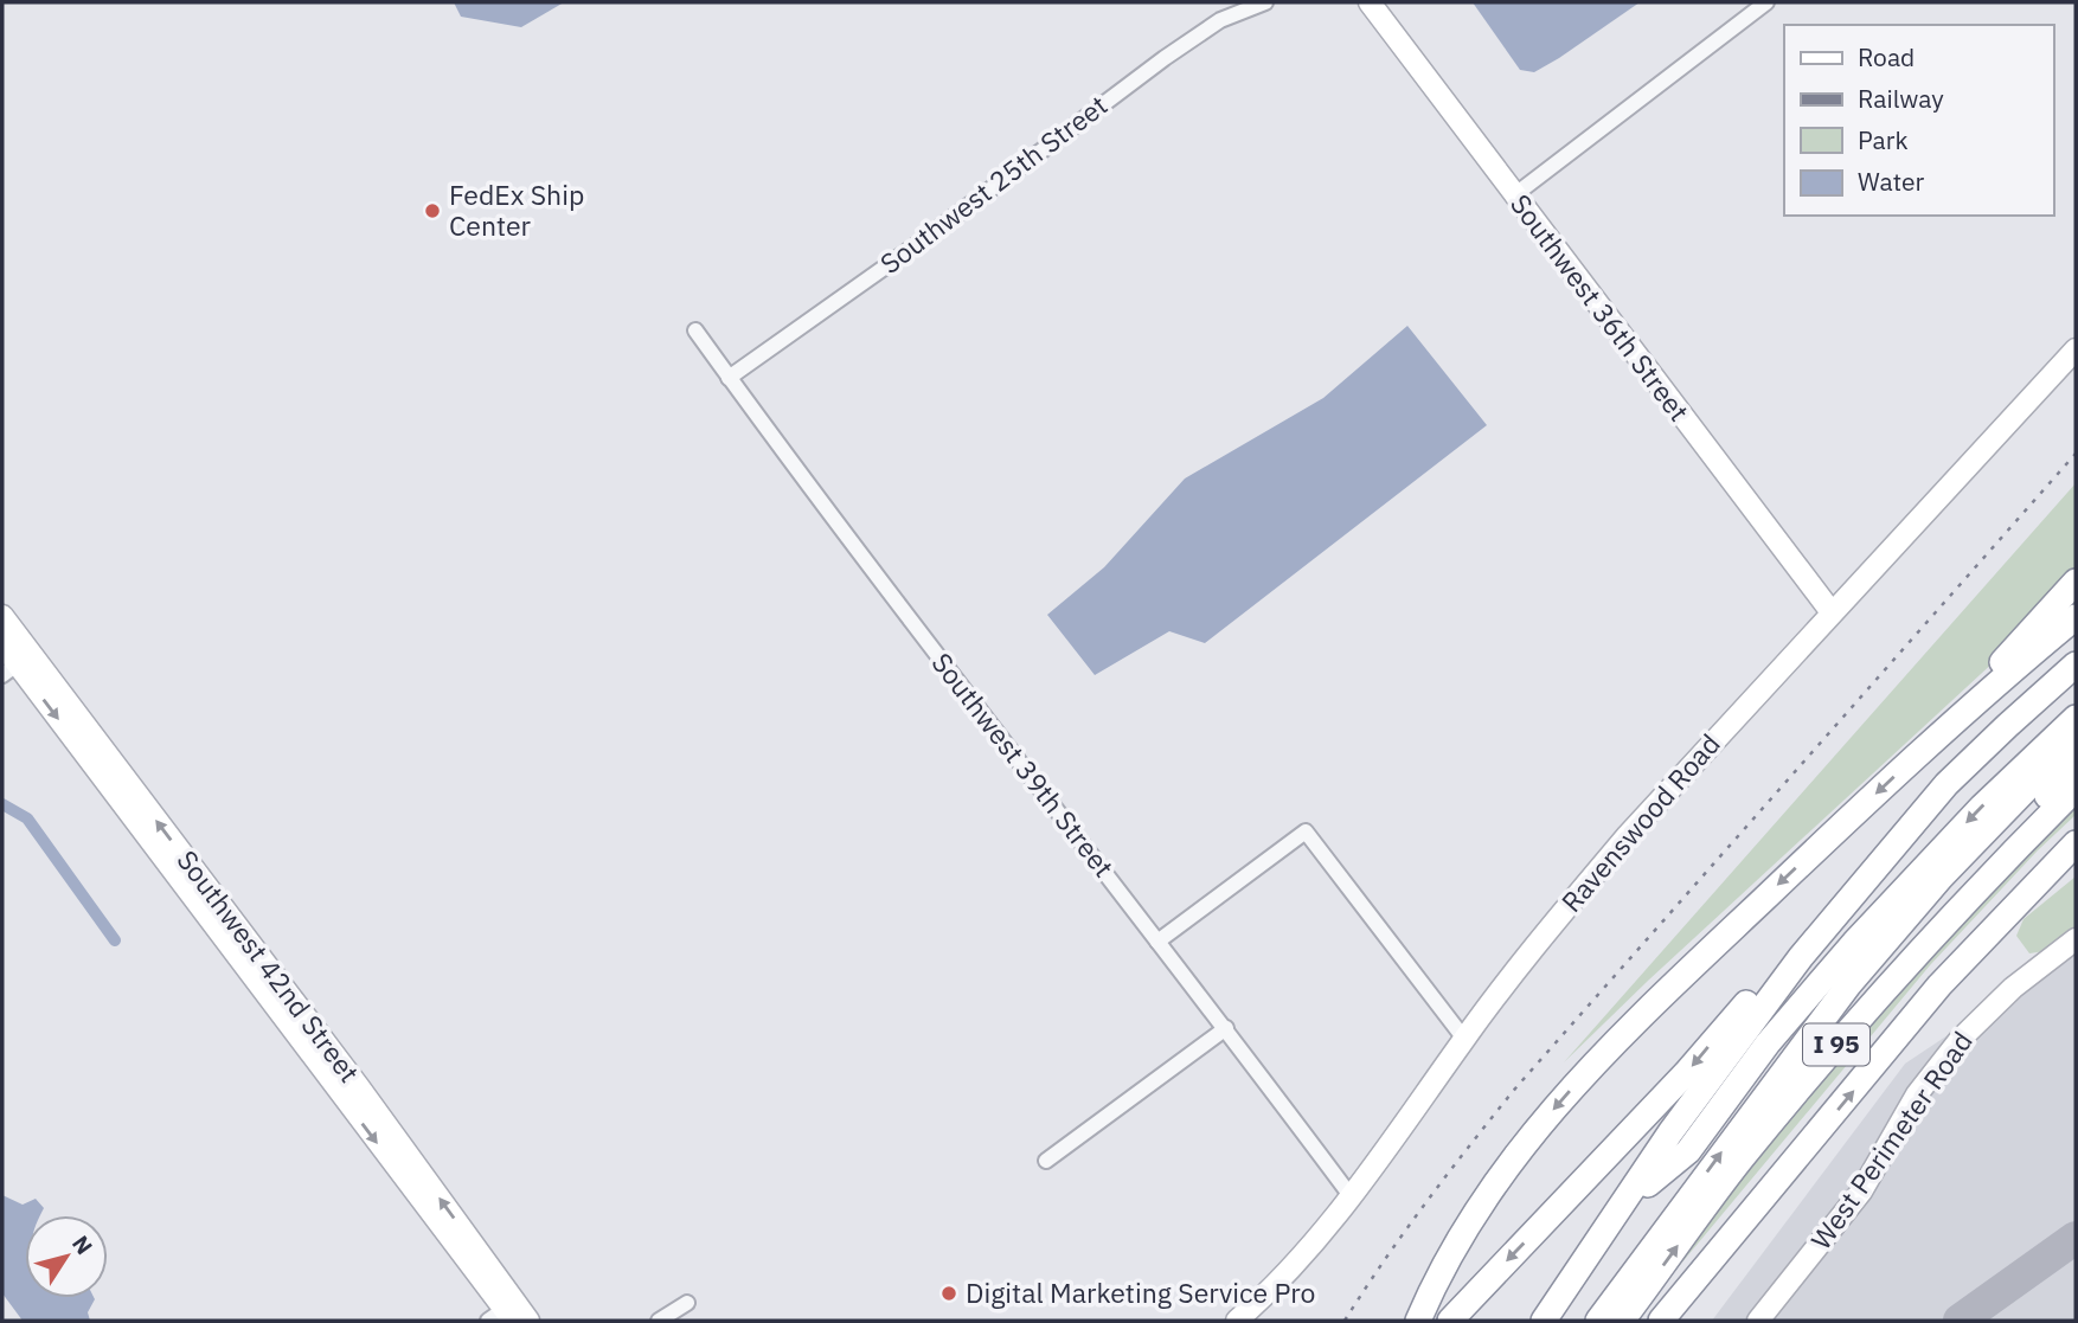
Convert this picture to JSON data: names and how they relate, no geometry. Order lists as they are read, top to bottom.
{
  "streets": {
    "highway": ["I 95"],
    "street": [
      "Southwest 25th Street",
      "Southwest 36th Street",
      "Southwest 39th Street",
      "Ravenswood Road",
      "Southwest 42nd Street",
      "West Perimeter Road"
    ]
  },
  "crossings": [
    ["Southwest 25th Street", "Southwest 39th Street"],
    ["Southwest 36th Street", "Ravenswood Road"],
    ["Southwest 39th Street", "Ravenswood Road"]
  ],
  "places": ["FedEx Ship Center", "Digital Marketing Service Pro"],
  "legend": [
    "Road",
    "Railway",
    "Park",
    "Water"
  ],
  "north": "top right"
}
